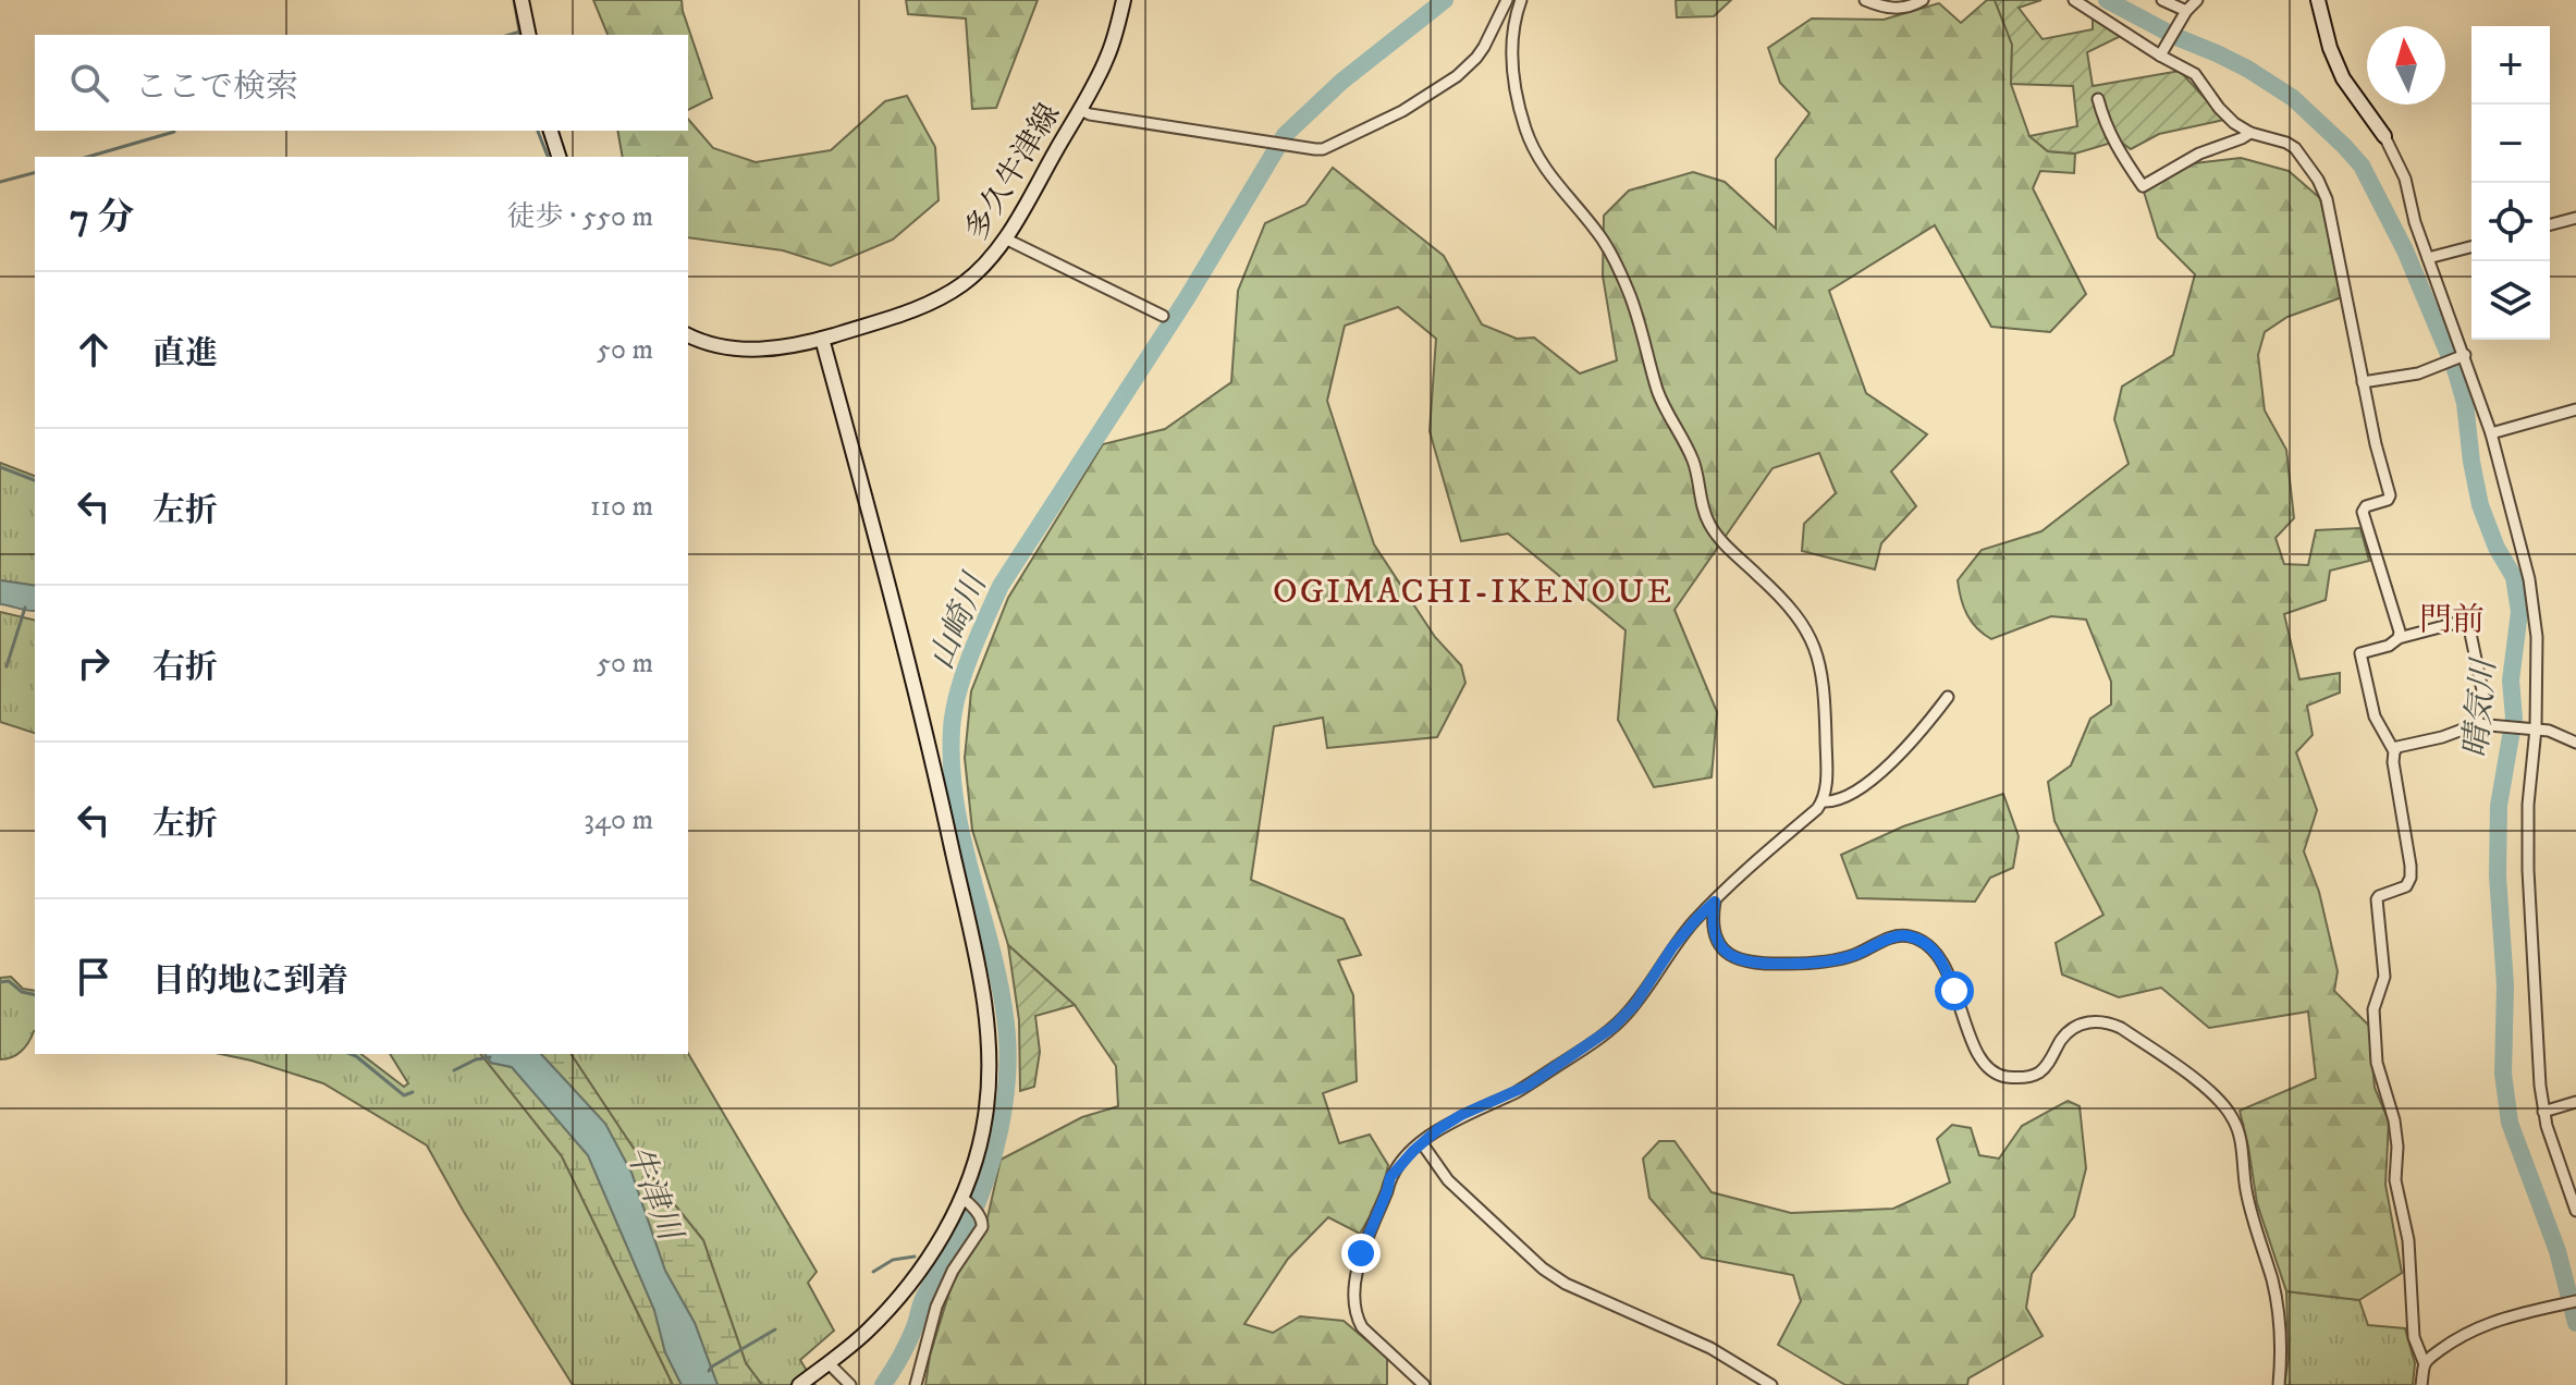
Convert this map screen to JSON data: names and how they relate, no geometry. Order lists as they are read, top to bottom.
{
  "streets": {
    "street": ["多久牛津線"]
  },
  "districts": ["OGIMACHI-IKENOUE", "門前"],
  "water": ["山崎川", "晴気川", "牛津川"],
  "north": "top",
  "page": {
    "map_buttons": ["+", "−"],
    "search": "ここで検索",
    "heading": ["7 分", "徒歩 · 550 m"],
    "list": [
      ["直進", "50 m"],
      ["左折", "110 m"],
      ["右折", "50 m"],
      ["左折", "340 m"],
      "目的地に到着"
    ]
  }
}
